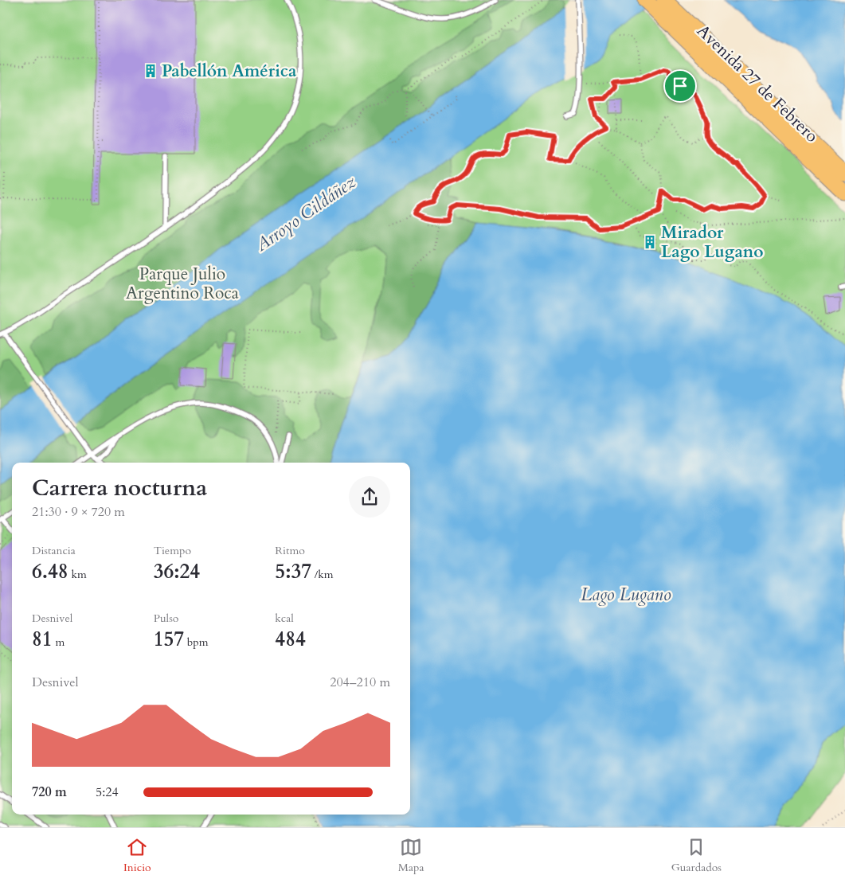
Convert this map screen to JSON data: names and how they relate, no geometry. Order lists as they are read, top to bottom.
{
  "streets": {
    "main road": ["Avenida 27 de Febrero"]
  },
  "water": ["Arroyo Cildáñez", "Lago Lugano"],
  "parks": ["Parque Julio Argentino Roca"],
  "places": {
    "building": ["Pabellón América", "Mirador Lago Lugano"]
  },
  "page": {
    "heading": ["Carrera nocturna", "21:30 · 9 × 720 m"],
    "stats": [
      ["Distancia", "6.48 km"],
      ["Tiempo", "36:24"],
      ["Ritmo", "5:37 /km"],
      ["Desnivel", "81 m"],
      ["Pulso", "157 bpm"],
      ["kcal", "484"]
    ],
    "chart": ["Desnivel", "204–210 m"],
    "list": [
      {
        "name": "720 m",
        "note": "5:24"
      }
    ],
    "tabs": ["Inicio", "Mapa", "Guardados"]
  }
}
